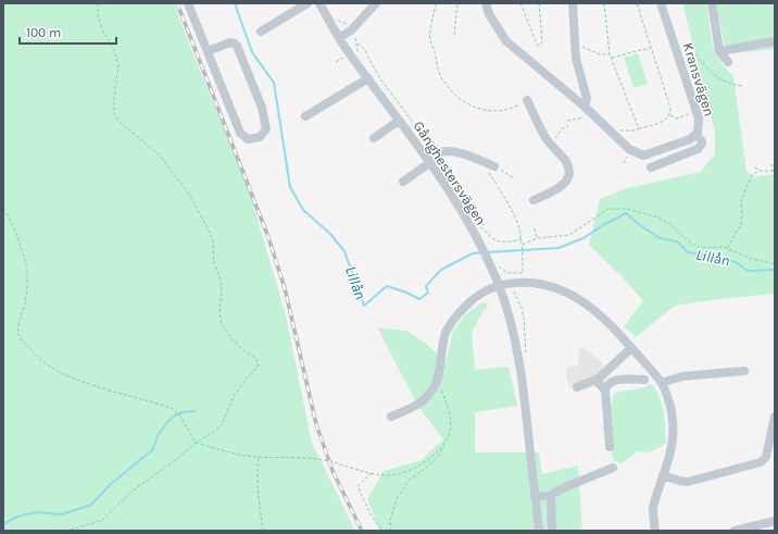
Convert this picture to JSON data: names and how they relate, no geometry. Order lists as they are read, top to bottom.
{
  "streets": {
    "street": ["Kransvägen", "Gånghestersvägen"]
  },
  "water": ["Lillån"],
  "scale_bar": "100 m"
}
